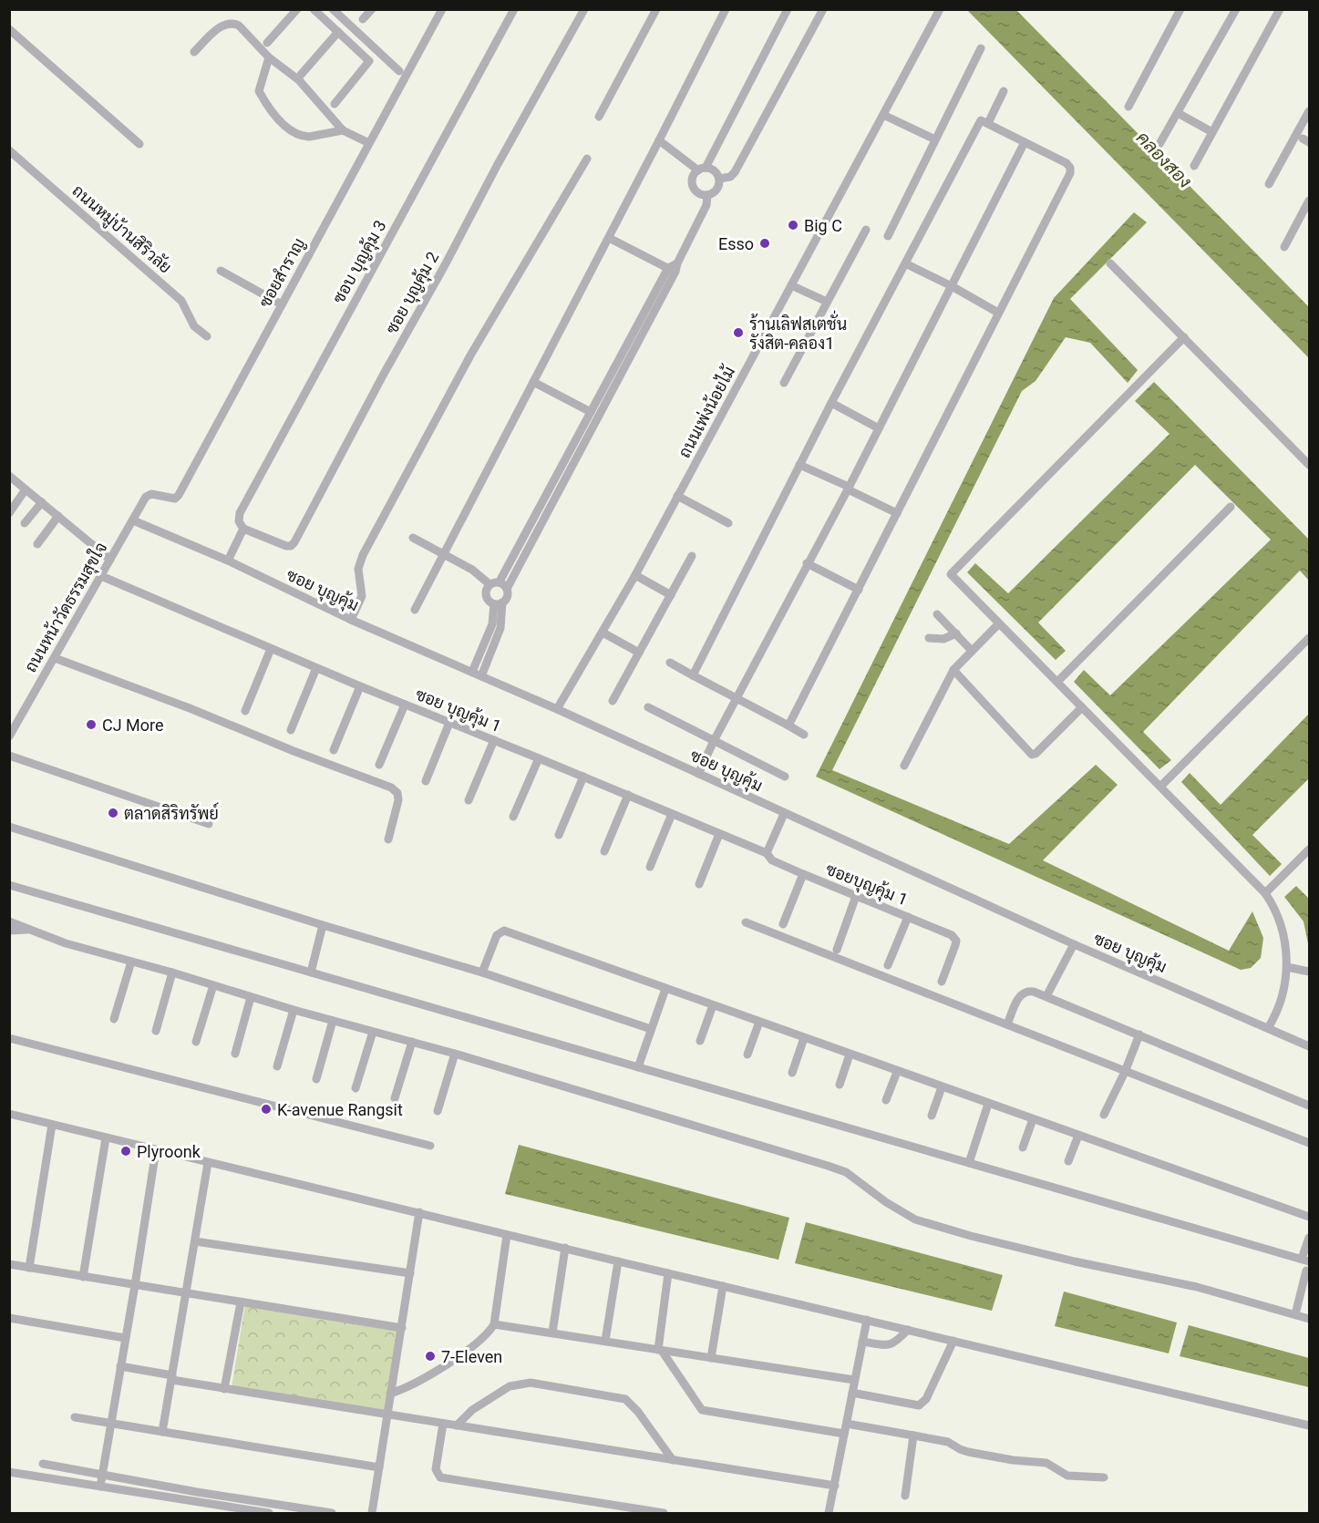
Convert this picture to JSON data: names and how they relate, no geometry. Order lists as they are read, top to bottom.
{
  "streets": {
    "street": [
      "ถนนหมู่บ้านสิริวลัย",
      "ซอบ บุญคุ้ม 3",
      "ซอยสำราญ",
      "ซอย บุญคุ้ม 2",
      "ถนนเพ่งน้อยไม้",
      "ซอย บุญคุ้ม",
      "ถนนหน้าวัดธรรมสุขใจ",
      "ซอย บุญคุ้ม 1",
      "ซอยบุญคุ้ม 1"
    ]
  },
  "crossings": [
    ["ซอบ บุญคุ้ม 3", "ซอย บุญคุ้ม 2"],
    ["ซอยสำราญ", "ซอย บุญคุ้ม"],
    ["ซอยสำราญ", "ถนนหน้าวัดธรรมสุขใจ"],
    ["ถนนเพ่งน้อยไม้", "ซอย บุญคุ้ม"],
    ["ซอย บุญคุ้ม", "ถนนหน้าวัดธรรมสุขใจ"],
    ["ถนนหน้าวัดธรรมสุขใจ", "ซอย บุญคุ้ม 1"],
    ["ซอย บุญคุ้ม 1", "ซอยบุญคุ้ม 1"]
  ],
  "water": ["คลองสอง"],
  "places": [
    "Big C",
    "Esso",
    "ร้านเลิฟสเตชั่น รังสิต-คลอง1",
    "CJ More",
    "ตลาดสิริทรัพย์",
    "K-avenue Rangsit",
    "Plyroonk",
    "7-Eleven"
  ]
}
